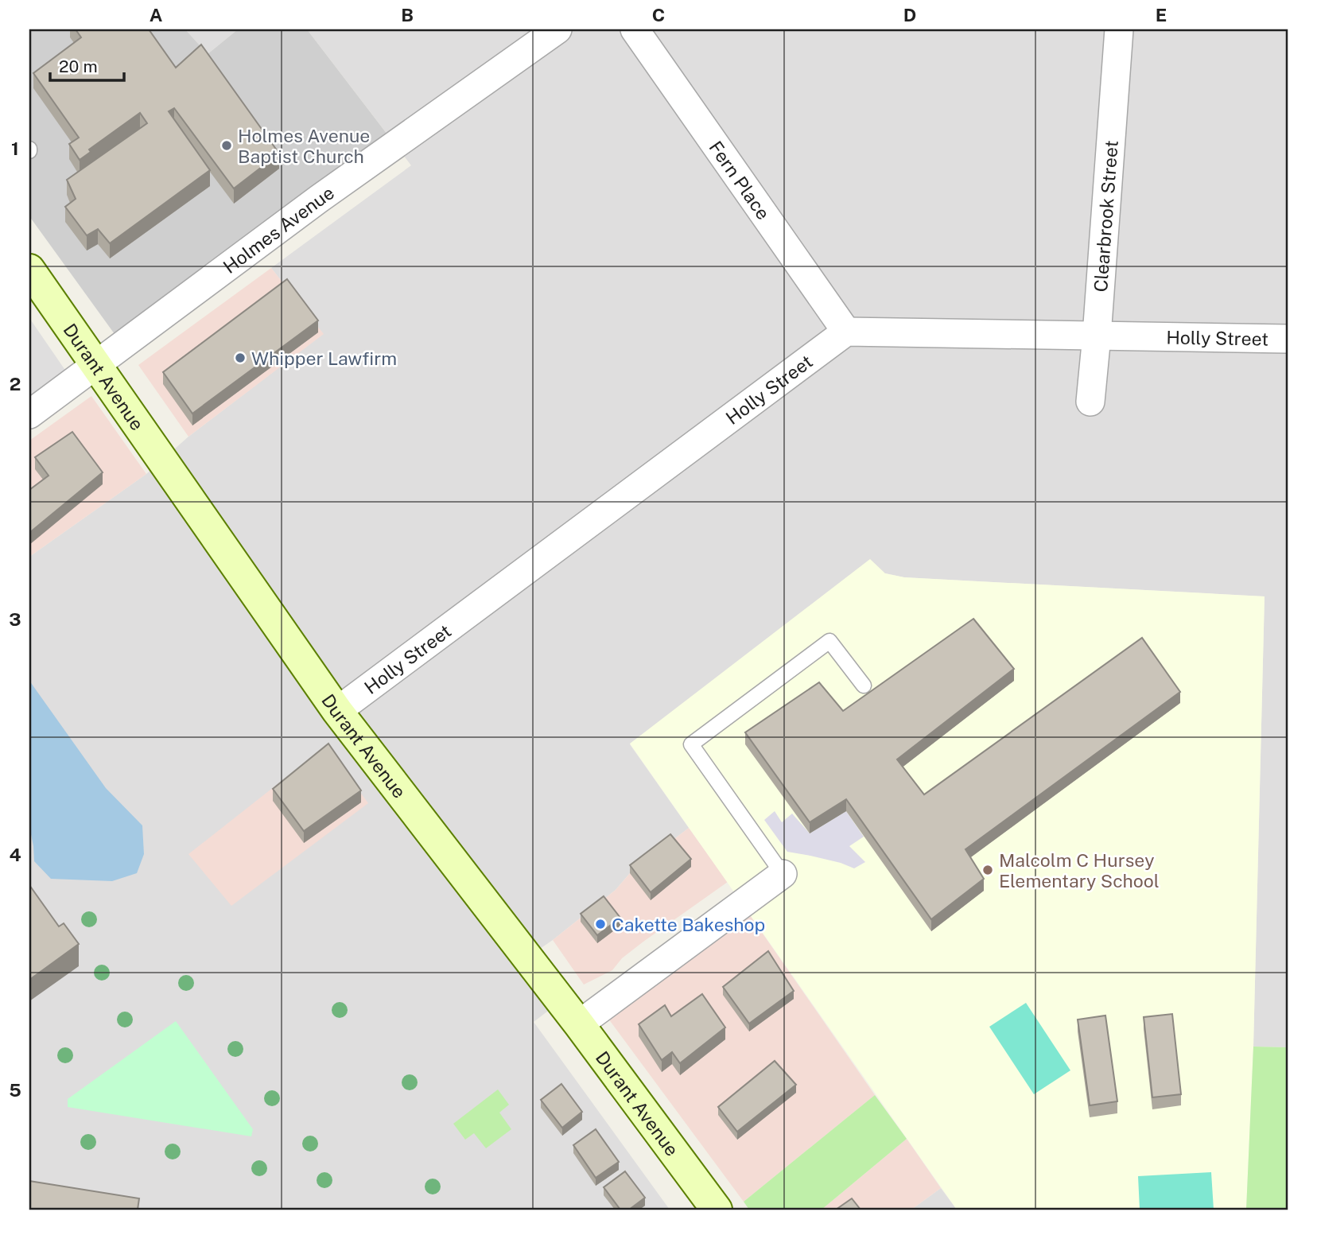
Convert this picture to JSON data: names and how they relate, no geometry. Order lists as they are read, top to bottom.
{
  "streets": {
    "street": [
      "Fern Place",
      "Clearbrook Street",
      "Holmes Avenue",
      "Holly Street",
      "Durant Avenue"
    ]
  },
  "crossings": [
    ["Fern Place", "Holly Street"],
    ["Clearbrook Street", "Holly Street"],
    ["Holmes Avenue", "Durant Avenue"],
    ["Holly Street", "Durant Avenue"]
  ],
  "places": [
    "Holmes Avenue Baptist Church",
    "Whipper Lawfirm",
    "Malcolm C Hursey Elementary School",
    "Cakette Bakeshop"
  ],
  "scale_bar": "20 m",
  "grid": {
    "columns": [
      "A",
      "B",
      "C",
      "D",
      "E"
    ],
    "rows": [
      "1",
      "2",
      "3",
      "4",
      "5"
    ]
  }
}
